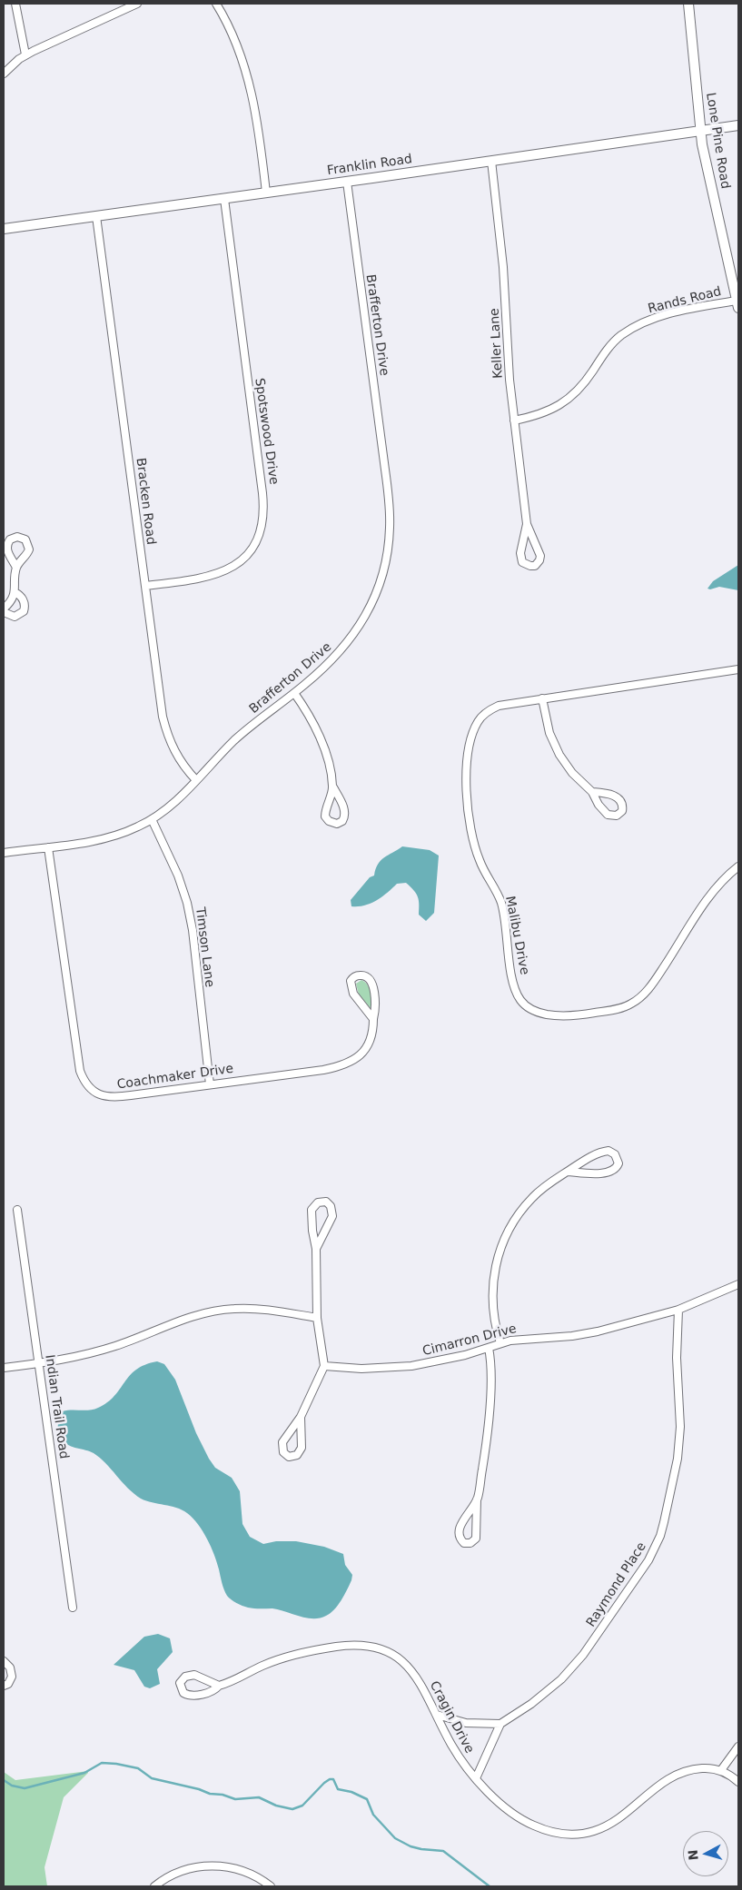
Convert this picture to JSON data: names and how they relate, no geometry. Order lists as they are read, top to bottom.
{
  "streets": {
    "street": [
      "Lone Pine Road",
      "Franklin Road",
      "Rands Road",
      "Brafferton Drive",
      "Keller Lane",
      "Spotswood Drive",
      "Bracken Road",
      "Malibu Drive",
      "Timson Lane",
      "Coachmaker Drive",
      "Cimarron Drive",
      "Indian Trail Road",
      "Raymond Place",
      "Cragin Drive"
    ]
  },
  "crossings": [
    ["Lone Pine Road", "Franklin Road"],
    ["Lone Pine Road", "Rands Road"],
    ["Franklin Road", "Brafferton Drive"],
    ["Franklin Road", "Keller Lane"],
    ["Franklin Road", "Spotswood Drive"],
    ["Franklin Road", "Bracken Road"],
    ["Rands Road", "Keller Lane"],
    ["Brafferton Drive", "Bracken Road"],
    ["Brafferton Drive", "Timson Lane"],
    ["Brafferton Drive", "Coachmaker Drive"],
    ["Spotswood Drive", "Bracken Road"],
    ["Timson Lane", "Coachmaker Drive"],
    ["Cimarron Drive", "Raymond Place"]
  ],
  "north": "left"
}
